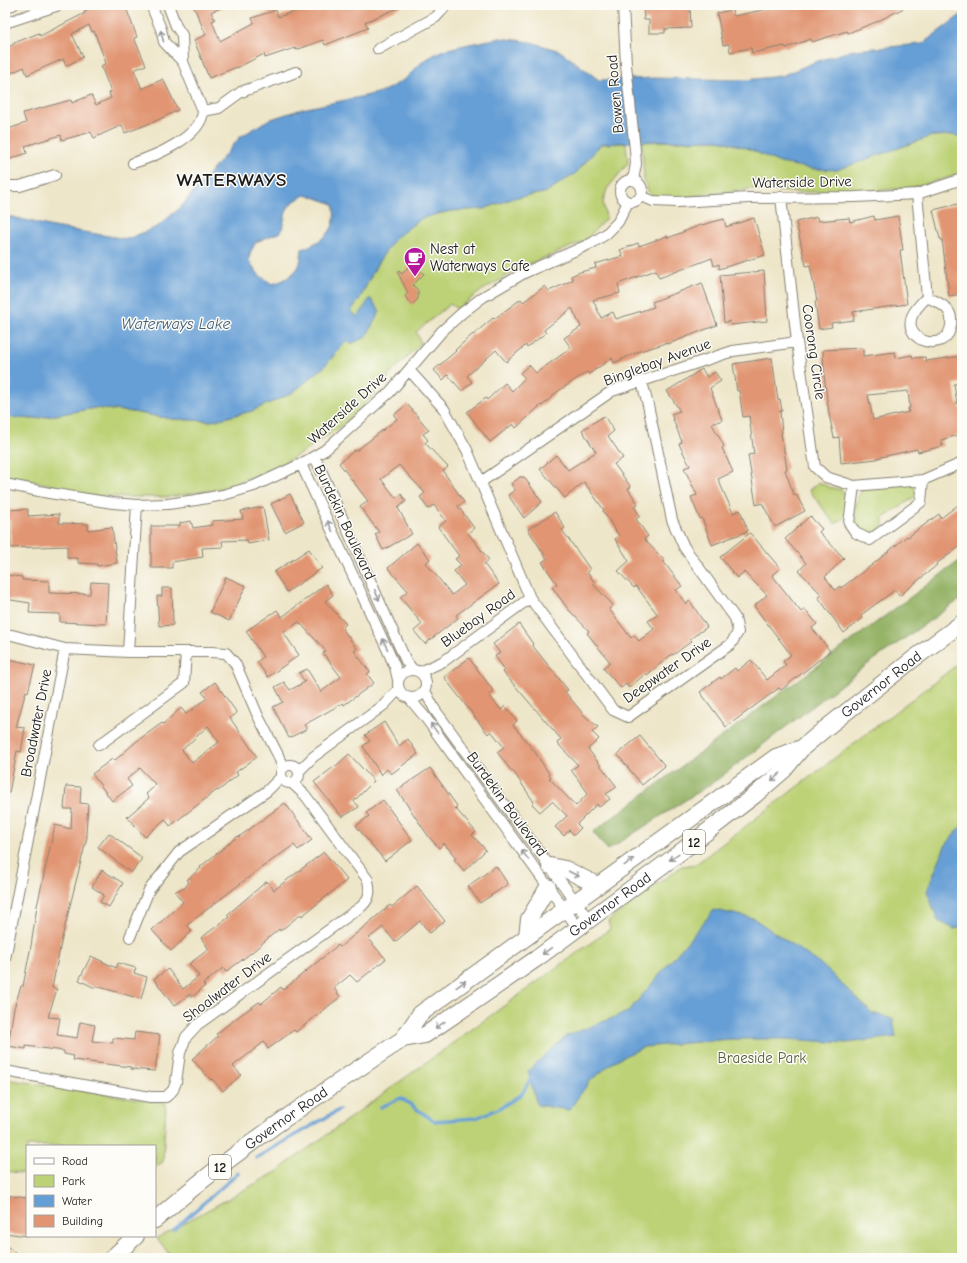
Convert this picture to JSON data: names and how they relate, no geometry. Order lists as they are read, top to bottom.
{
  "streets": {
    "main road": ["Governor Road", "12"],
    "street": [
      "Bowen Road",
      "Waterside Drive",
      "Coorong Circle",
      "Binglebay Avenue",
      "Burdekin Boulevard",
      "Bluebay Road",
      "Deepwater Drive",
      "Broadwater Drive",
      "Shoalwater Drive"
    ]
  },
  "crossings": [
    ["Bowen Road", "Waterside Drive"],
    ["Waterside Drive", "Coorong Circle"],
    ["Waterside Drive", "Burdekin Boulevard"],
    ["Waterside Drive", "Deepwater Drive"],
    ["Coorong Circle", "Binglebay Avenue"],
    ["Binglebay Avenue", "Deepwater Drive"],
    ["Burdekin Boulevard", "Bluebay Road"],
    ["Burdekin Boulevard", "Governor Road"],
    ["Bluebay Road", "Deepwater Drive"]
  ],
  "districts": ["WATERWAYS"],
  "water": ["Waterways Lake"],
  "parks": ["Braeside Park"],
  "places": {
    "cafe": ["Nest at Waterways Cafe"]
  },
  "legend": [
    "Road",
    "Park",
    "Water",
    "Building"
  ]
}
